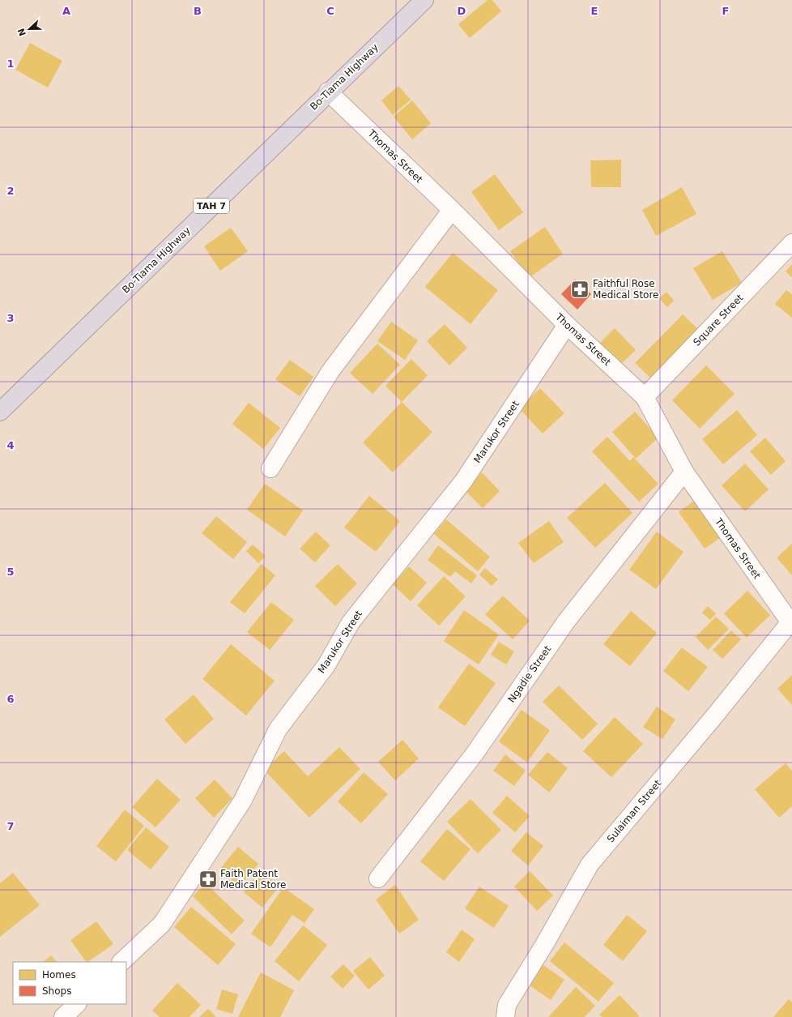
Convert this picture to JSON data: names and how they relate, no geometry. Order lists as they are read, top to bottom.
{
  "streets": {
    "highway": ["Bo-Tiama Highway", "TAH 7"],
    "street": [
      "Thomas Street",
      "Square Street",
      "Marukor Street",
      "Ngadie Street",
      "Sulaiman Street"
    ]
  },
  "crossings": [
    ["Bo-Tiama Highway", "Thomas Street"],
    ["Thomas Street", "Square Street"],
    ["Thomas Street", "Marukor Street"],
    ["Thomas Street", "Ngadie Street"],
    ["Thomas Street", "Sulaiman Street"]
  ],
  "places": {
    "pharmacy": ["Faithful Rose Medical Store", "Faith Patent Medical Store"]
  },
  "legend": ["Homes", "Shops"],
  "north": "left",
  "grid": {
    "columns": [
      "A",
      "B",
      "C",
      "D",
      "E",
      "F"
    ],
    "rows": [
      "1",
      "2",
      "3",
      "4",
      "5",
      "6",
      "7"
    ]
  }
}
